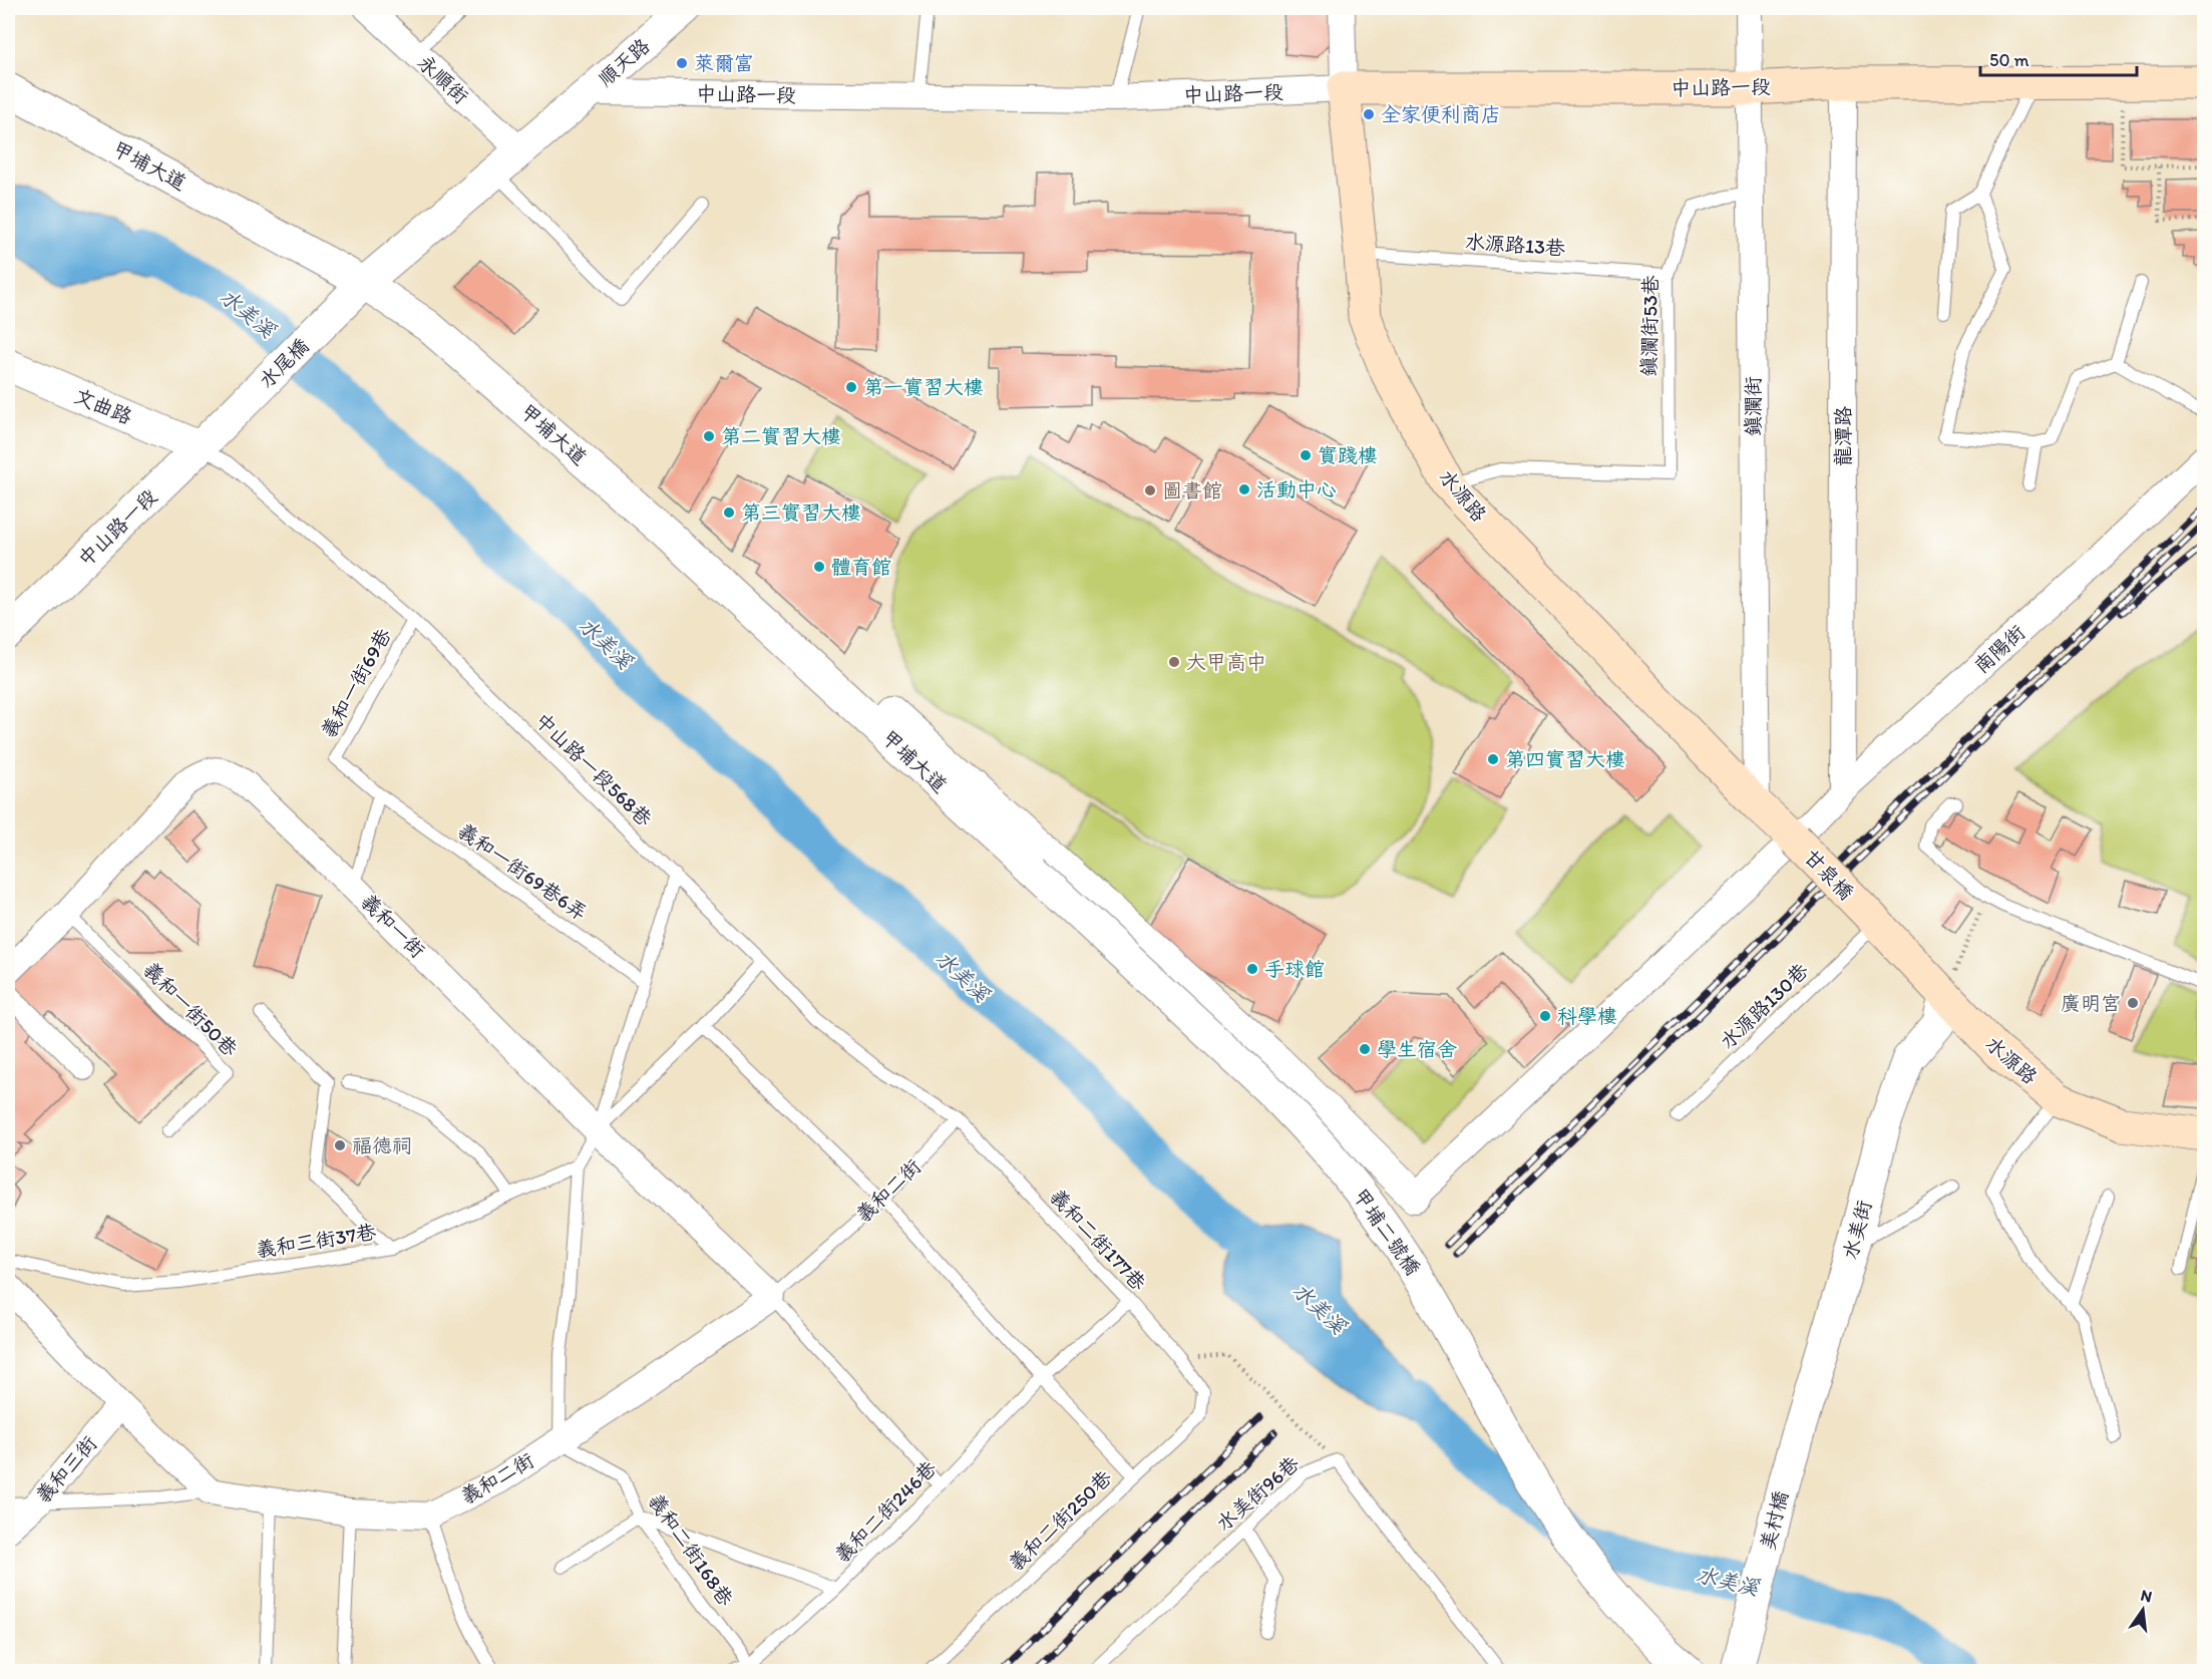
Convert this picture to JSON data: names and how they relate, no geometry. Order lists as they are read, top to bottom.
{
  "streets": {
    "main road": ["中山路一段", "水源路", "甘泉橋"],
    "street": [
      "順天路",
      "永順街",
      "甲埔大道",
      "水尾橋",
      "文曲路",
      "鎮瀾街",
      "龍潭路",
      "南陽街",
      "義和一街",
      "義和二街",
      "水美街",
      "甲埔二號橋",
      "義和三街",
      "美村橋"
    ],
    "lane": [
      "水源路13巷",
      "鎮瀾街53巷",
      "義和一街69巷",
      "中山路一段568巷",
      "義和一街69巷6弄",
      "水源路130巷",
      "義和一街50巷",
      "義和二街177巷",
      "義和三街37巷",
      "水美街96巷",
      "義和二街246巷",
      "義和二街250巷",
      "義和二街168巷"
    ]
  },
  "crossings": [
    ["順天路", "中山路一段"],
    ["中山路一段", "水尾橋"],
    ["中山路一段", "文曲路"],
    ["中山路一段", "鎮瀾街"],
    ["中山路一段", "龍潭路"],
    ["中山路一段", "水源路"],
    ["中山路一段", "中山路一段568巷"],
    ["甲埔大道", "水尾橋"],
    ["甲埔大道", "甲埔二號橋"],
    ["水源路13巷", "鎮瀾街53巷"],
    ["水源路13巷", "水源路"],
    ["鎮瀾街53巷", "鎮瀾街"],
    ["鎮瀾街53巷", "水源路"],
    ["文曲路", "中山路一段568巷"],
    ["鎮瀾街", "水源路"],
    ["龍潭路", "南陽街"],
    ["水源路", "南陽街"],
    ["水源路", "甘泉橋"],
    ["水源路", "水源路130巷"],
    ["水源路", "水美街"],
    ["南陽街", "甘泉橋"],
    ["義和一街69巷", "中山路一段568巷"],
    ["義和一街69巷", "義和一街69巷6弄"],
    ["中山路一段568巷", "義和二街"],
    ["中山路一段568巷", "義和二街177巷"],
    ["甘泉橋", "水源路130巷"],
    ["義和一街", "義和一街50巷"],
    ["義和一街", "義和二街"],
    ["義和二街", "義和二街177巷"],
    ["義和二街", "義和二街168巷"],
    ["水美街", "美村橋"],
    ["義和二街177巷", "義和二街246巷"],
    ["義和二街177巷", "義和二街250巷"],
    ["義和二街246巷", "義和二街168巷"]
  ],
  "water": ["水美溪"],
  "places": [
    "萊爾富",
    "全家便利商店",
    "第一實習大樓",
    "第二實習大樓",
    "實踐樓",
    "活動中心",
    "圖書館",
    "第三實習大樓",
    "體育館",
    "大甲高中",
    "第四實習大樓",
    "手球館",
    "廣明宮",
    "科學樓",
    "學生宿舍",
    "福德祠"
  ],
  "scale_bar": "50 m",
  "north": "top"
}
